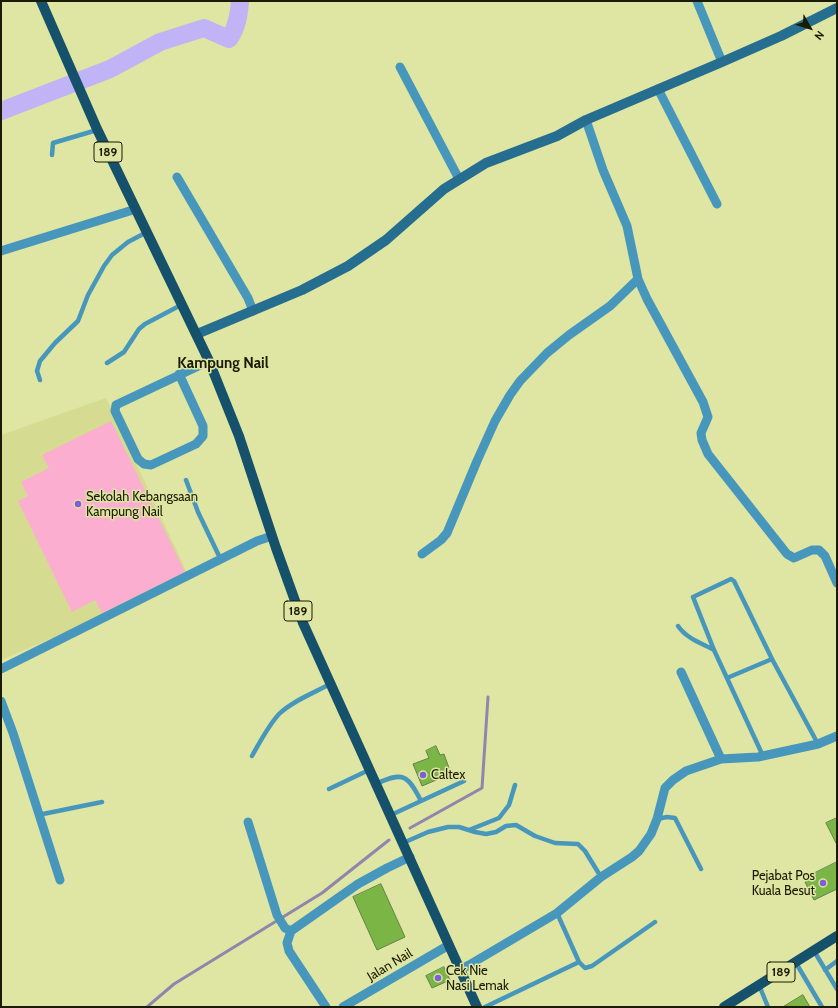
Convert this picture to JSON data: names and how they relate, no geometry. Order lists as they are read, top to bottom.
{
  "streets": {
    "main road": ["189"],
    "street": ["Jalan Nail"]
  },
  "crossings": [
    ["189", "Jalan Nail"]
  ],
  "districts": ["Kampung Nail"],
  "places": [
    "Sekolah Kebangsaan Kampung Nail",
    "Caltex",
    "Pejabat Pos Kuala Besut",
    "Cek Nie Nasi Lemak"
  ],
  "north": "bottom right"
}
